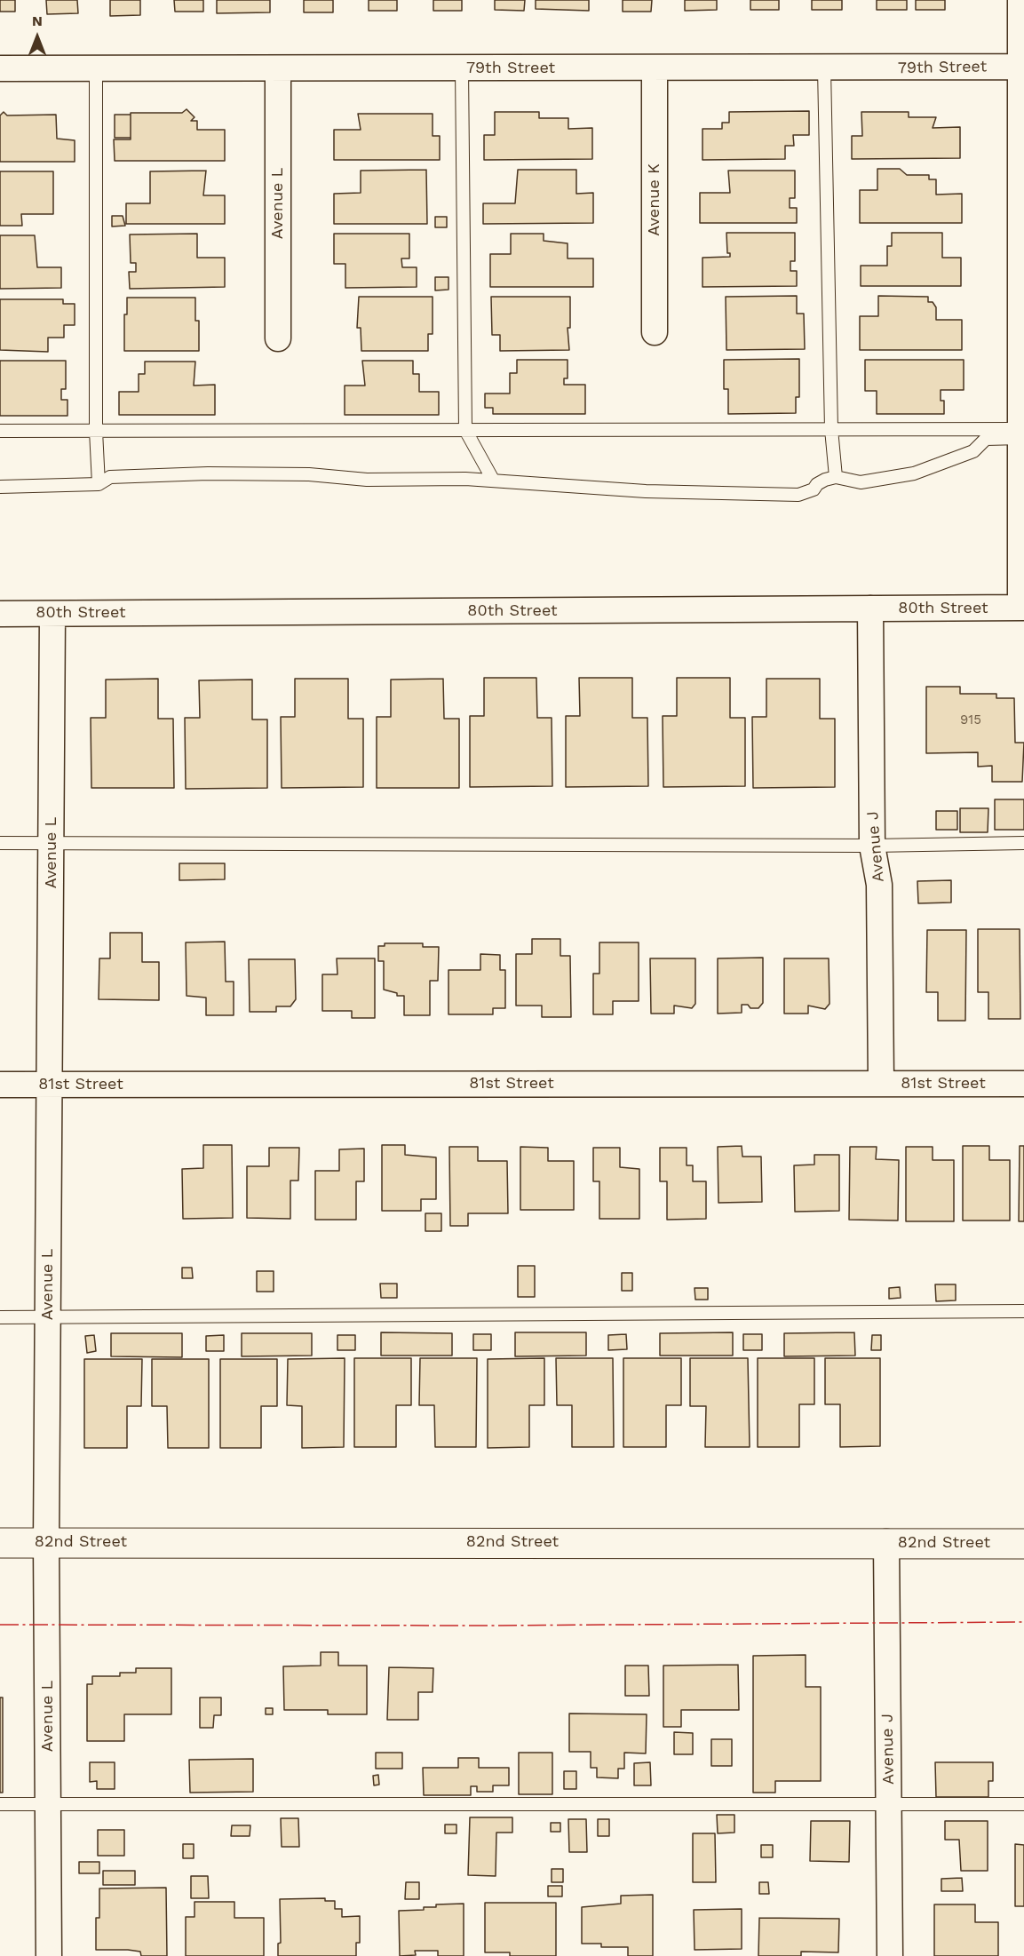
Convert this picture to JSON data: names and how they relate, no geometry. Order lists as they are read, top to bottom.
{
  "streets": {
    "main road": ["82nd Street"],
    "street": [
      "79th Street",
      "Avenue K",
      "Avenue L",
      "80th Street",
      "Avenue J",
      "81st Street"
    ]
  },
  "crossings": [
    ["79th Street", "Avenue K"],
    ["79th Street", "Avenue L"],
    ["Avenue L", "80th Street"],
    ["Avenue L", "81st Street"],
    ["Avenue L", "82nd Street"],
    ["80th Street", "Avenue J"],
    ["Avenue J", "81st Street"],
    ["Avenue J", "82nd Street"]
  ],
  "house_numbers": ["915"],
  "north": "top"
}
